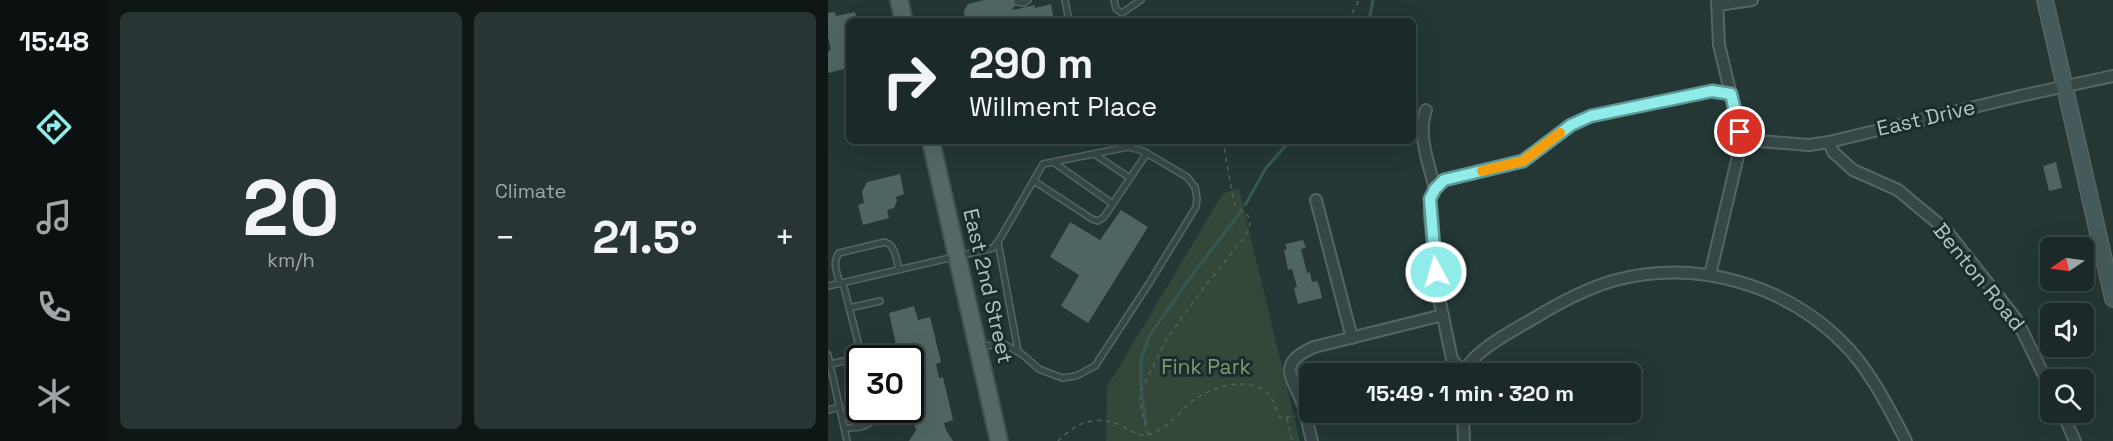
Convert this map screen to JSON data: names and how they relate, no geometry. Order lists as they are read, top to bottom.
{
  "streets": {
    "main road": ["East 2nd Street"],
    "street": ["East Drive", "Benton Road"]
  },
  "crossings": [
    ["East Drive", "Benton Road"]
  ],
  "parks": ["Fink Park"],
  "north": "left",
  "page": {
    "tabs": "15:48",
    "tile": [
      ["20", "km/h"],
      "Climate"
    ],
    "turn": ["290 m", "Willment Place"],
    "heat": ["−", "21.5°", "+"],
    "limit": "30",
    "trip": "15:49 · 1 min · 320 m"
  }
}
